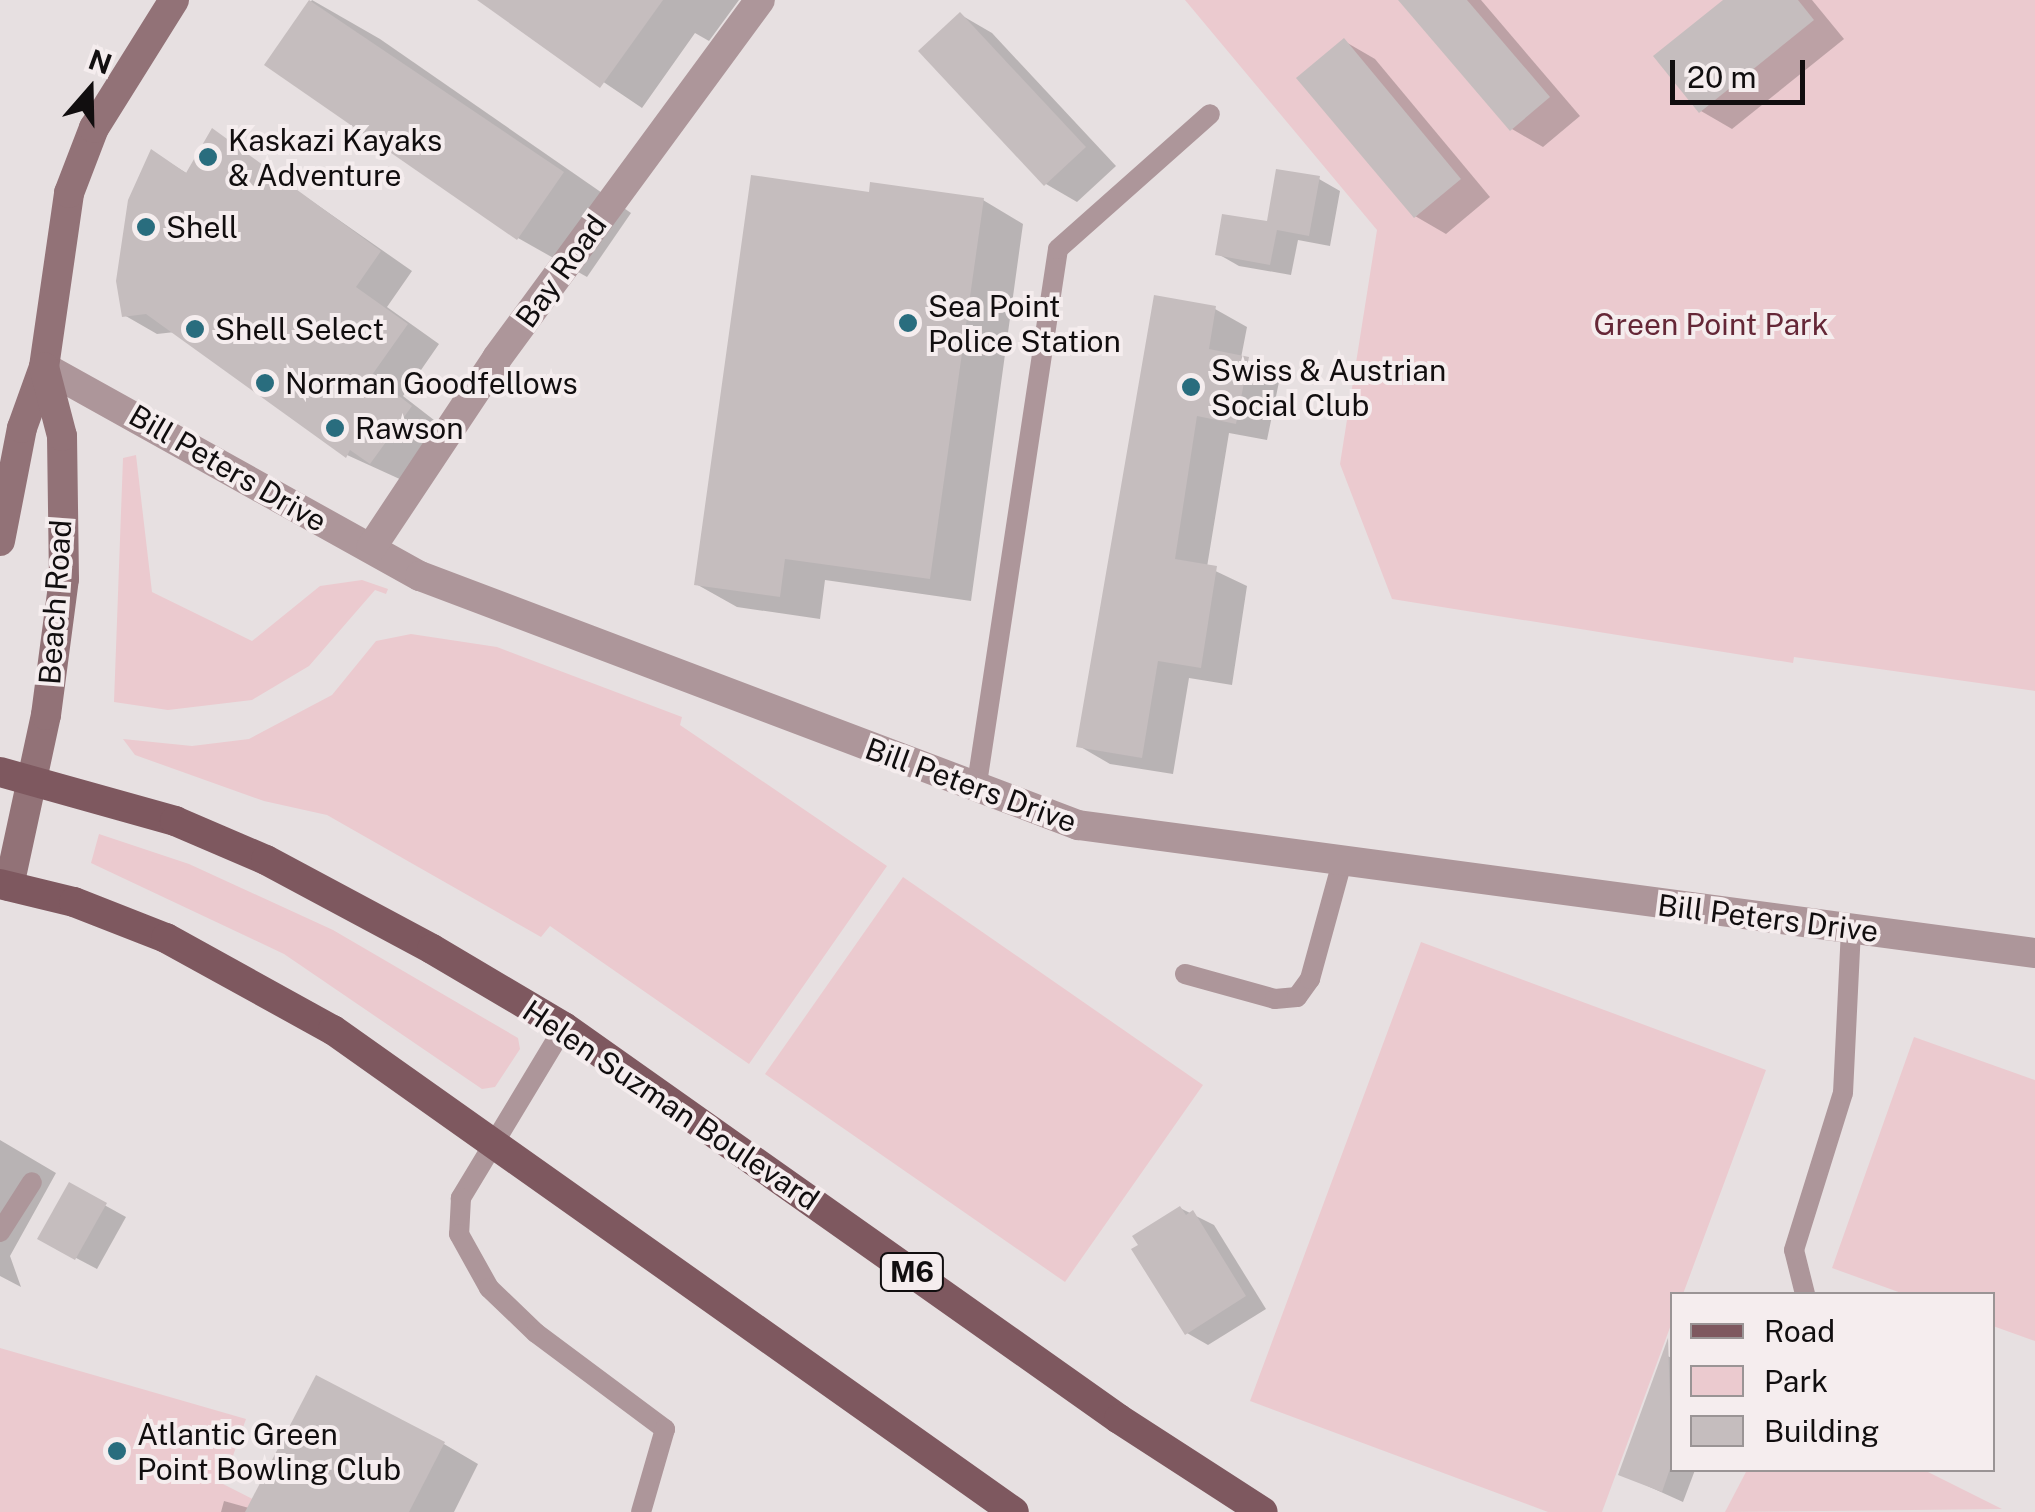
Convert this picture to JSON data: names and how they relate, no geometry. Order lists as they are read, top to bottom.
{
  "streets": {
    "main road": ["Helen Suzman Boulevard", "M6"],
    "street": ["Bay Road", "Bill Peters Drive", "Beach Road"]
  },
  "crossings": [
    ["Bay Road", "Bill Peters Drive"],
    ["Bill Peters Drive", "Beach Road"],
    ["Beach Road", "Helen Suzman Boulevard"],
    ["Beach Road", "M6"],
    ["Helen Suzman Boulevard", "M6"]
  ],
  "parks": ["Green Point Park"],
  "places": [
    "Kaskazi Kayaks & Adventure",
    "Shell",
    "Sea Point Police Station",
    "Shell Select",
    "Norman Goodfellows",
    "Swiss & Austrian Social Club",
    "Rawson",
    "Atlantic Green Point Bowling Club"
  ],
  "legend": ["Road", "Park", "Building"],
  "scale_bar": "20 m",
  "north": "top"
}
